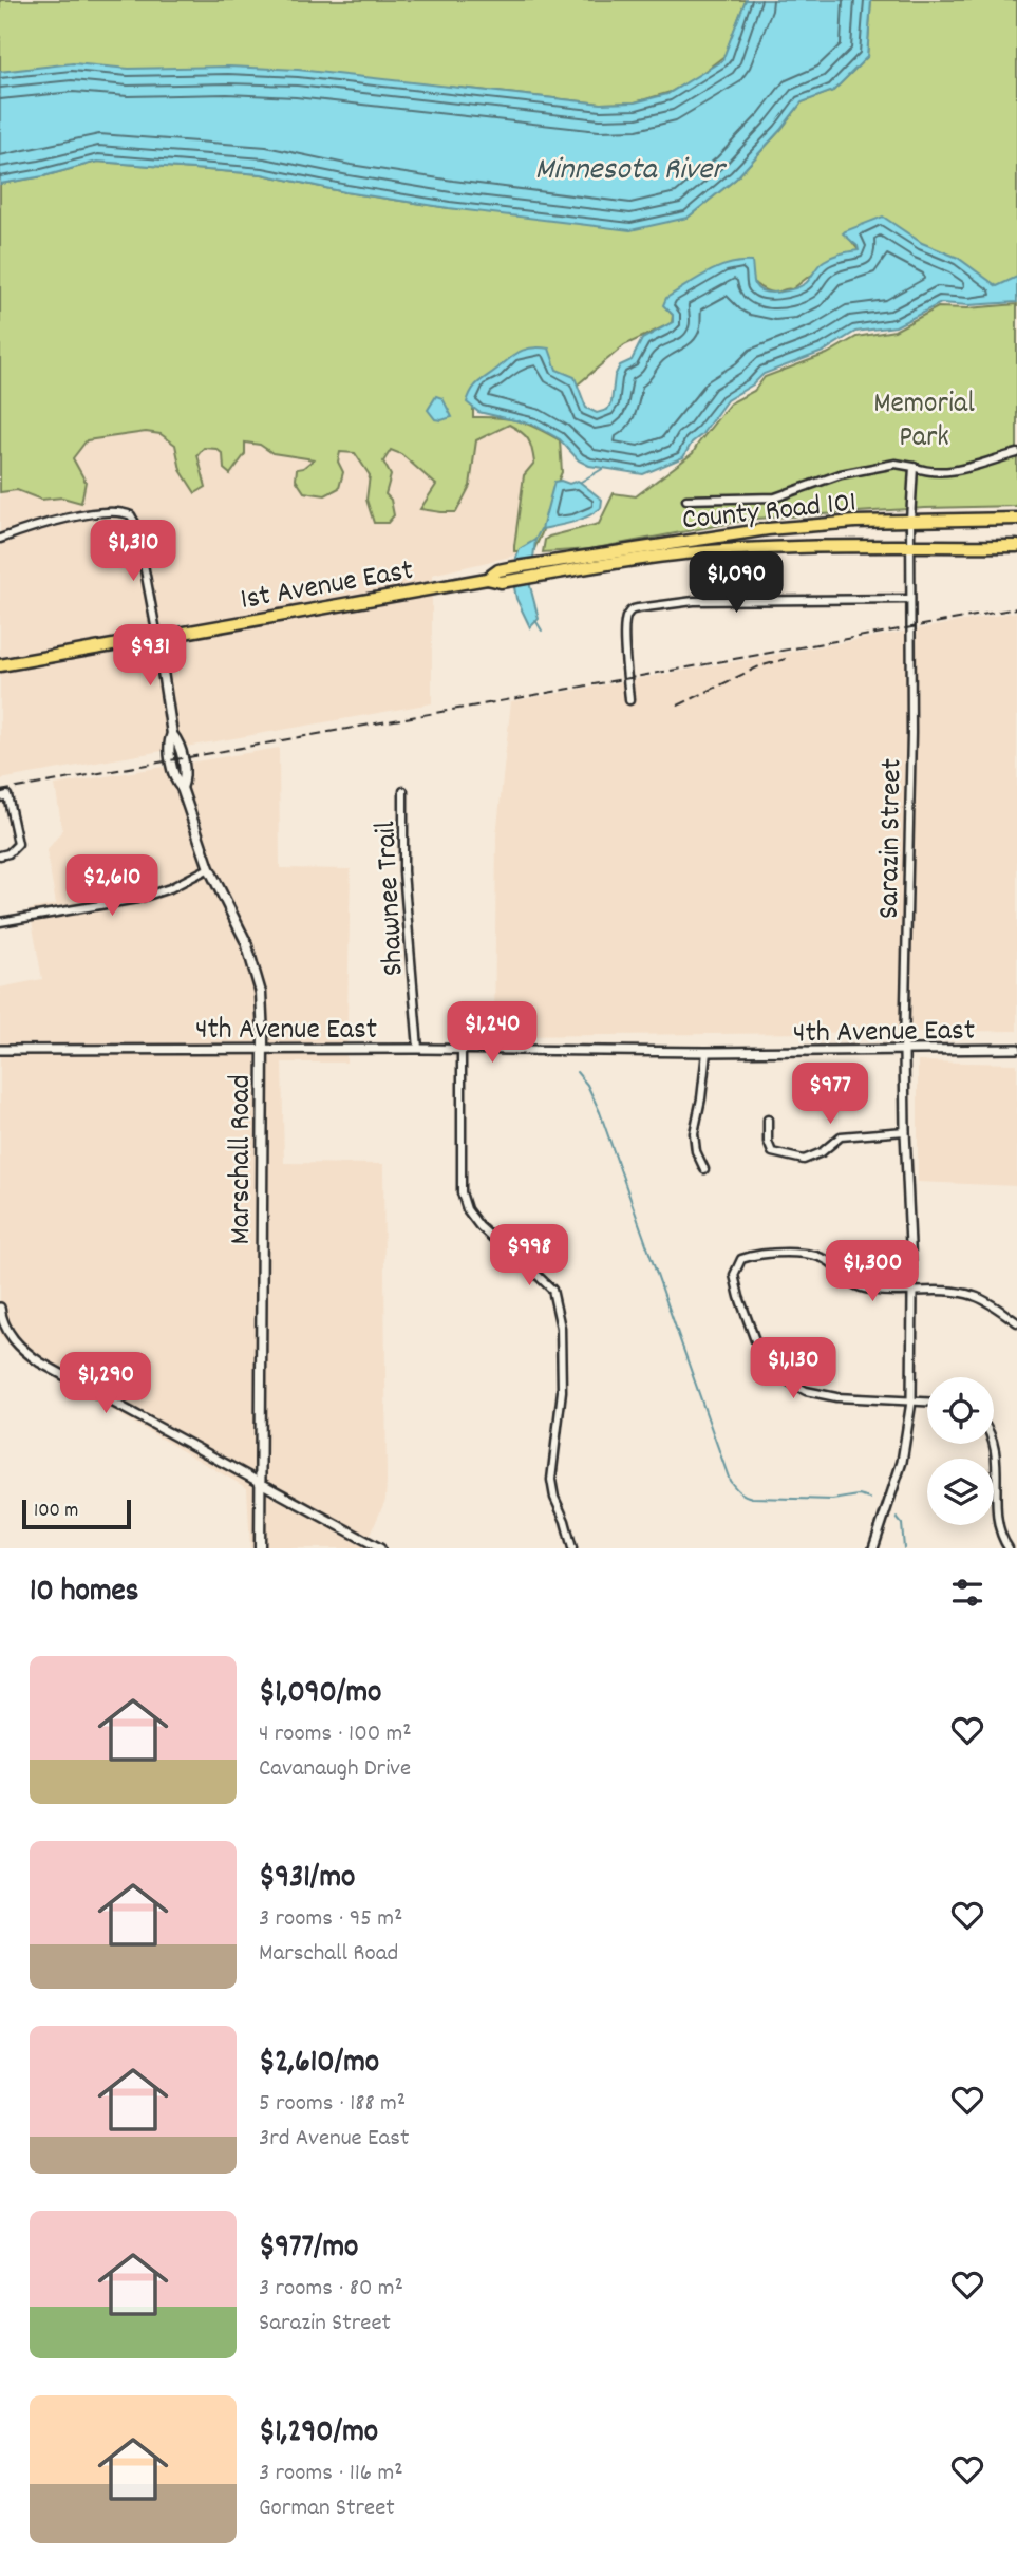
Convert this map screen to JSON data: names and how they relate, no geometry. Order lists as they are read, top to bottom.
{
  "streets": {
    "main road": ["County Road 101", "1st Avenue East", "Marschall Road"],
    "street": ["Sarazin Street", "Shawnee Trail", "4th Avenue East"]
  },
  "crossings": [
    ["County Road 101", "1st Avenue East"],
    ["County Road 101", "Sarazin Street"],
    ["1st Avenue East", "Marschall Road"],
    ["Sarazin Street", "4th Avenue East"],
    ["Shawnee Trail", "4th Avenue East"],
    ["4th Avenue East", "Marschall Road"]
  ],
  "water": ["Minnesota River"],
  "parks": ["Memorial Park"],
  "scale_bar": "100 m",
  "page": {
    "price": [
      "$1,310",
      "$1,090",
      "$931",
      "$2,610",
      "$1,240",
      "$977",
      "$998",
      "$1,300",
      "$1,130",
      "$1,290"
    ],
    "scale": "100 m",
    "heading": "10 homes",
    "list": [
      {
        "name": "$1,090/mo",
        "note": "4 rooms · 100 m² · Cavanaugh Drive"
      },
      {
        "name": "$931/mo",
        "note": "3 rooms · 95 m² · Marschall Road"
      },
      {
        "name": "$2,610/mo",
        "note": "5 rooms · 188 m² · 3rd Avenue East"
      },
      {
        "name": "$977/mo",
        "note": "3 rooms · 80 m² · Sarazin Street"
      },
      {
        "name": "$1,290/mo",
        "note": "3 rooms · 116 m² · Gorman Street"
      }
    ]
  }
}
